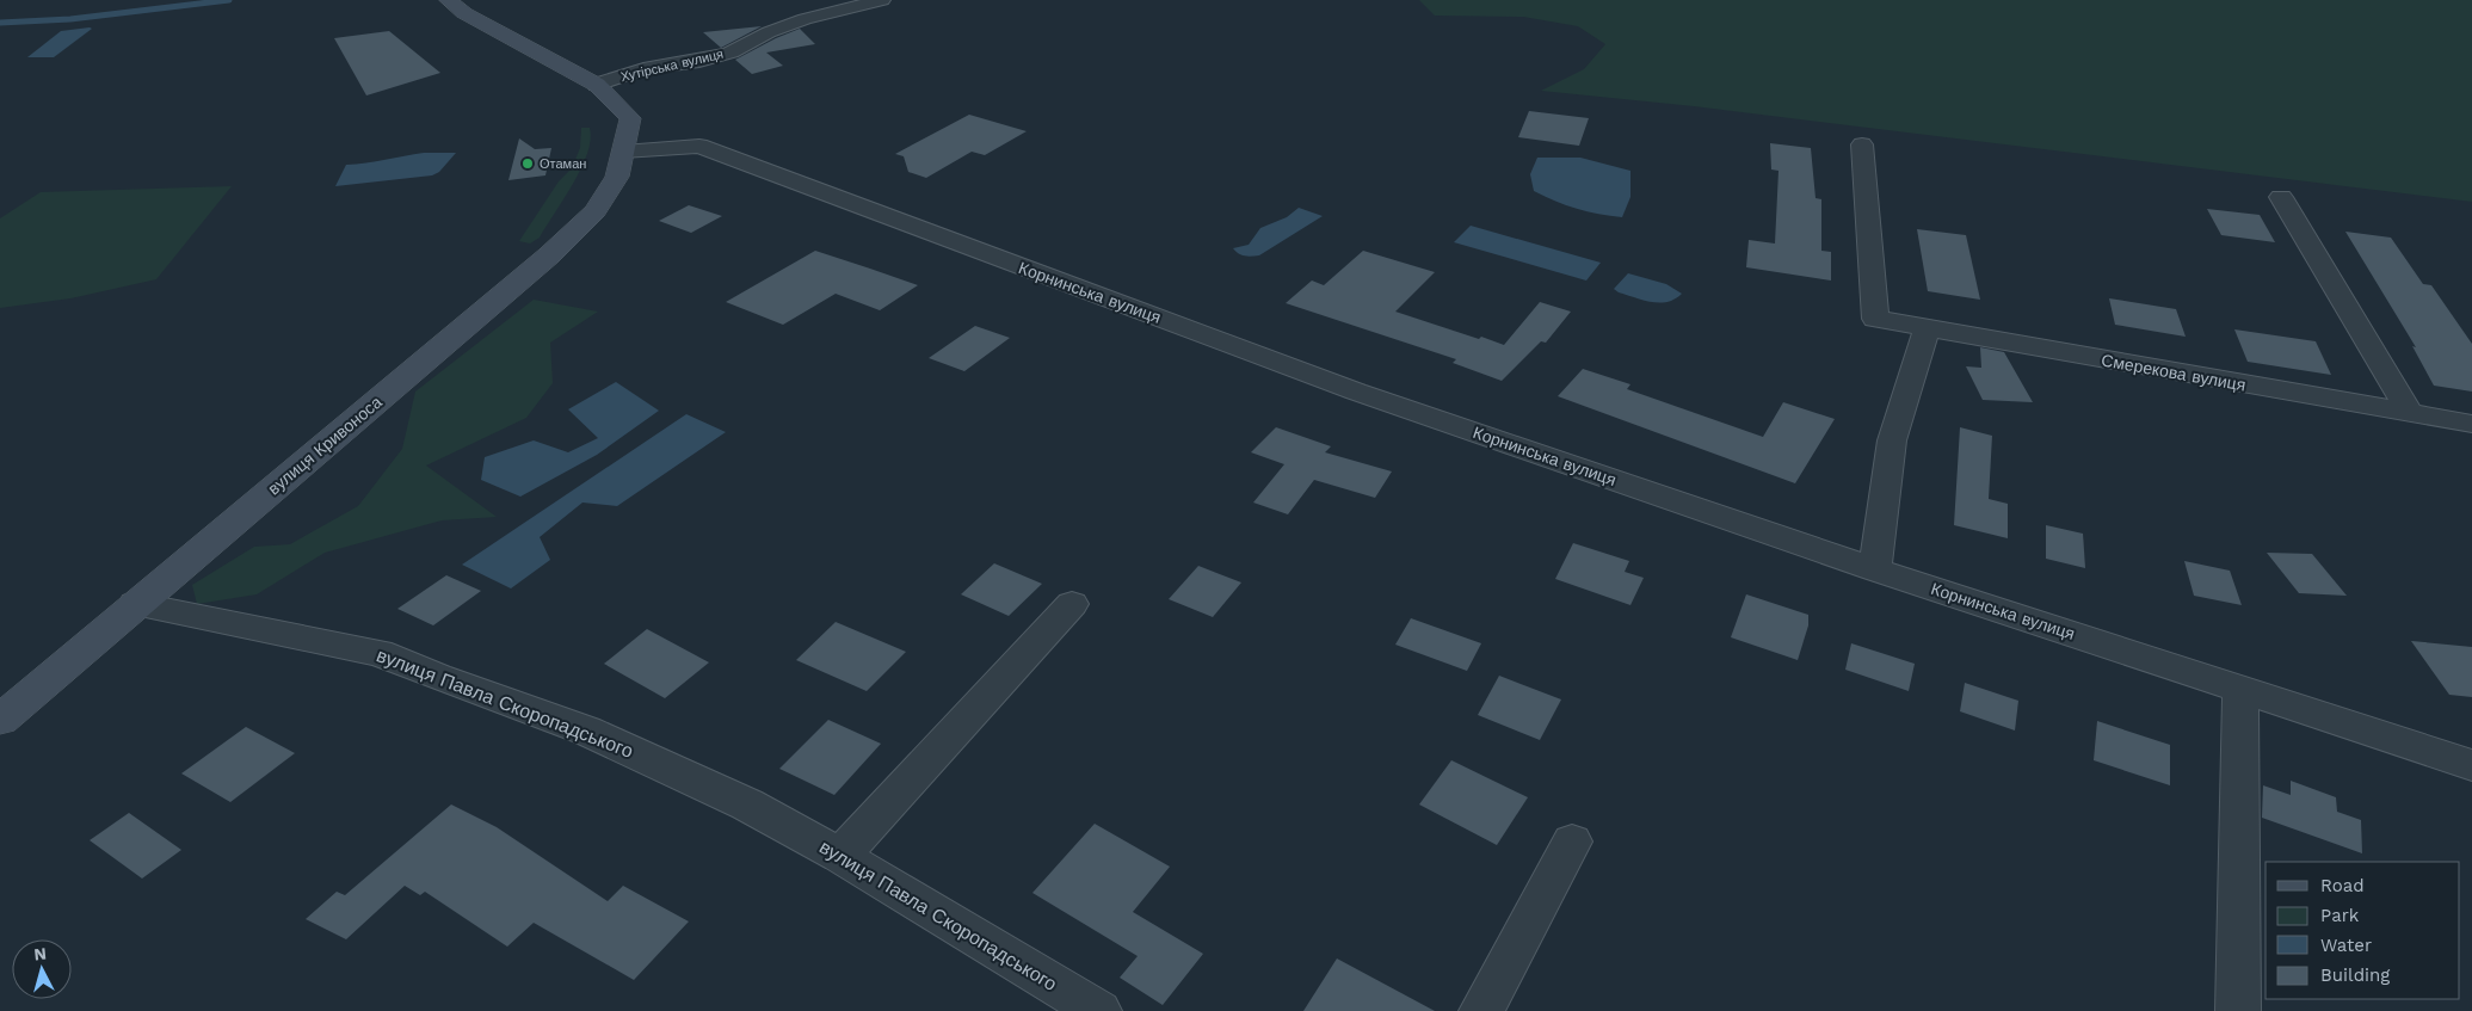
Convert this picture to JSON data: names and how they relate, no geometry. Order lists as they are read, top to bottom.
{
  "streets": {
    "main road": ["вулиця Кривоноса"],
    "street": [
      "Хутірська вулиця",
      "Корнинська вулиця",
      "Смерекова вулиця",
      "вулиця Павла Скоропадського"
    ]
  },
  "crossings": [
    ["Хутірська вулиця", "вулиця Кривоноса"],
    ["Корнинська вулиця", "вулиця Кривоноса"],
    ["вулиця Кривоноса", "вулиця Павла Скоропадського"]
  ],
  "places": ["Отаман"],
  "legend": [
    "Road",
    "Park",
    "Water",
    "Building"
  ],
  "north": "top"
}
